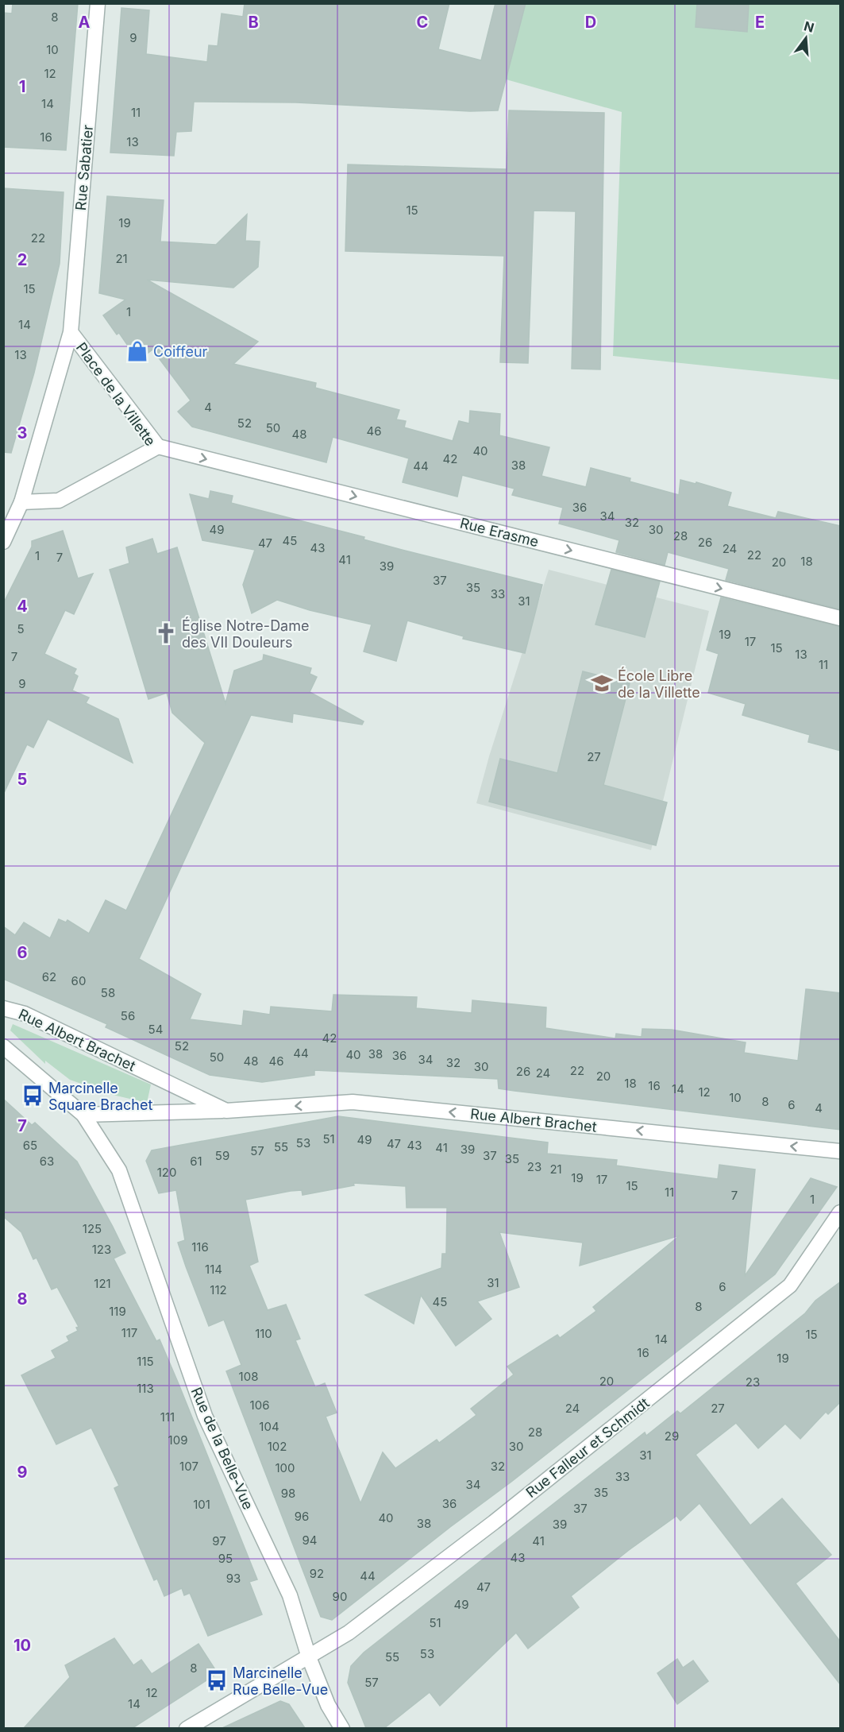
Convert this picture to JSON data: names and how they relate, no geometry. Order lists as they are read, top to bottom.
{
  "streets": {
    "street": [
      "Rue Sabatier",
      "Place de la Villette",
      "Rue Erasme",
      "Rue Albert Brachet",
      "Rue Falleur et Schmidt",
      "Rue de la Belle-Vue"
    ]
  },
  "crossings": [
    ["Rue Sabatier", "Place de la Villette"],
    ["Place de la Villette", "Rue Erasme"],
    ["Rue Albert Brachet", "Rue de la Belle-Vue"],
    ["Rue Falleur et Schmidt", "Rue de la Belle-Vue"]
  ],
  "one_way": ["Rue Erasme", "Rue Albert Brachet"],
  "places": {
    "shop": ["Coiffeur"],
    "church": ["Église Notre-Dame des VII Douleurs"],
    "school or university": ["École Libre de la Villette"],
    "bus stop": ["Marcinelle Square Brachet", "Marcinelle Rue Belle-Vue"]
  },
  "house_numbers": [
    "8",
    "9",
    "10",
    "12",
    "14",
    "11",
    "16",
    "13",
    "15",
    "19",
    "22",
    "21",
    "15",
    "1",
    "14",
    "13",
    "4",
    "52",
    "50",
    "46",
    "48",
    "40",
    "42",
    "38",
    "44",
    "36",
    "34",
    "32",
    "49",
    "30",
    "28",
    "45",
    "26",
    "47",
    "43",
    "24",
    "22",
    "1",
    "7",
    "41",
    "18",
    "20",
    "39",
    "37",
    "35",
    "33",
    "31",
    "5",
    "19",
    "17",
    "15",
    "13",
    "7",
    "11",
    "9",
    "27",
    "62",
    "60",
    "58",
    "56",
    "54",
    "42",
    "52",
    "44",
    "38",
    "40",
    "36",
    "50",
    "34",
    "48",
    "46",
    "32",
    "30",
    "22",
    "26",
    "24",
    "20",
    "18",
    "16",
    "14",
    "12",
    "10",
    "8",
    "6",
    "4",
    "51",
    "49",
    "53",
    "47",
    "65",
    "43",
    "55",
    "41",
    "39",
    "57",
    "59",
    "37",
    "35",
    "63",
    "61",
    "23",
    "21",
    "120",
    "19",
    "17",
    "15",
    "11",
    "7",
    "1",
    "125",
    "116",
    "123",
    "114",
    "31",
    "121",
    "6",
    "112",
    "45",
    "8",
    "119",
    "117",
    "110",
    "15",
    "14",
    "16",
    "19",
    "115",
    "108",
    "20",
    "23",
    "113",
    "106",
    "24",
    "27",
    "111",
    "104",
    "28",
    "29",
    "109",
    "102",
    "30",
    "31",
    "107",
    "32",
    "100",
    "33",
    "34",
    "35",
    "98",
    "36",
    "101",
    "37",
    "96",
    "40",
    "38",
    "39",
    "94",
    "97",
    "41",
    "43",
    "95",
    "92",
    "44",
    "93",
    "47",
    "90",
    "49",
    "51",
    "53",
    "55",
    "8",
    "57",
    "12",
    "14"
  ],
  "north": "top",
  "grid": {
    "columns": [
      "A",
      "B",
      "C",
      "D",
      "E"
    ],
    "rows": [
      "1",
      "2",
      "3",
      "4",
      "5",
      "6",
      "7",
      "8",
      "9",
      "10"
    ]
  }
}
